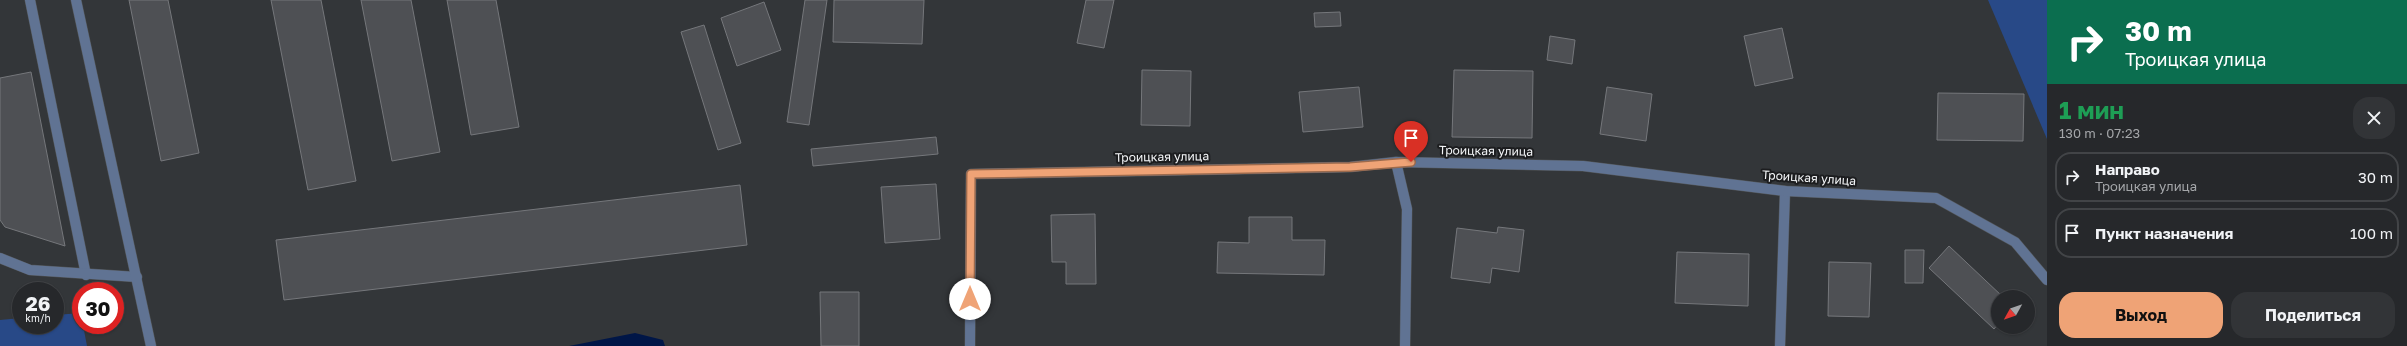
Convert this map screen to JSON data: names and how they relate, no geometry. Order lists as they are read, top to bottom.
{
  "streets": {
    "street": ["Троицкая улица"]
  },
  "north": "bottom left",
  "page": {
    "turn": ["30 m", "Троицкая улица"],
    "heading": ["1 мин", "130 m · 07:23"],
    "list": [
      {
        "name": "Направо",
        "note": "Троицкая улица",
        "value": "30 m"
      },
      {
        "name": "Пункт назначения",
        "value": "100 m"
      }
    ],
    "speed": "26 km/h",
    "limit": "30",
    "buttons": ["Выход", "Поделиться"]
  }
}
